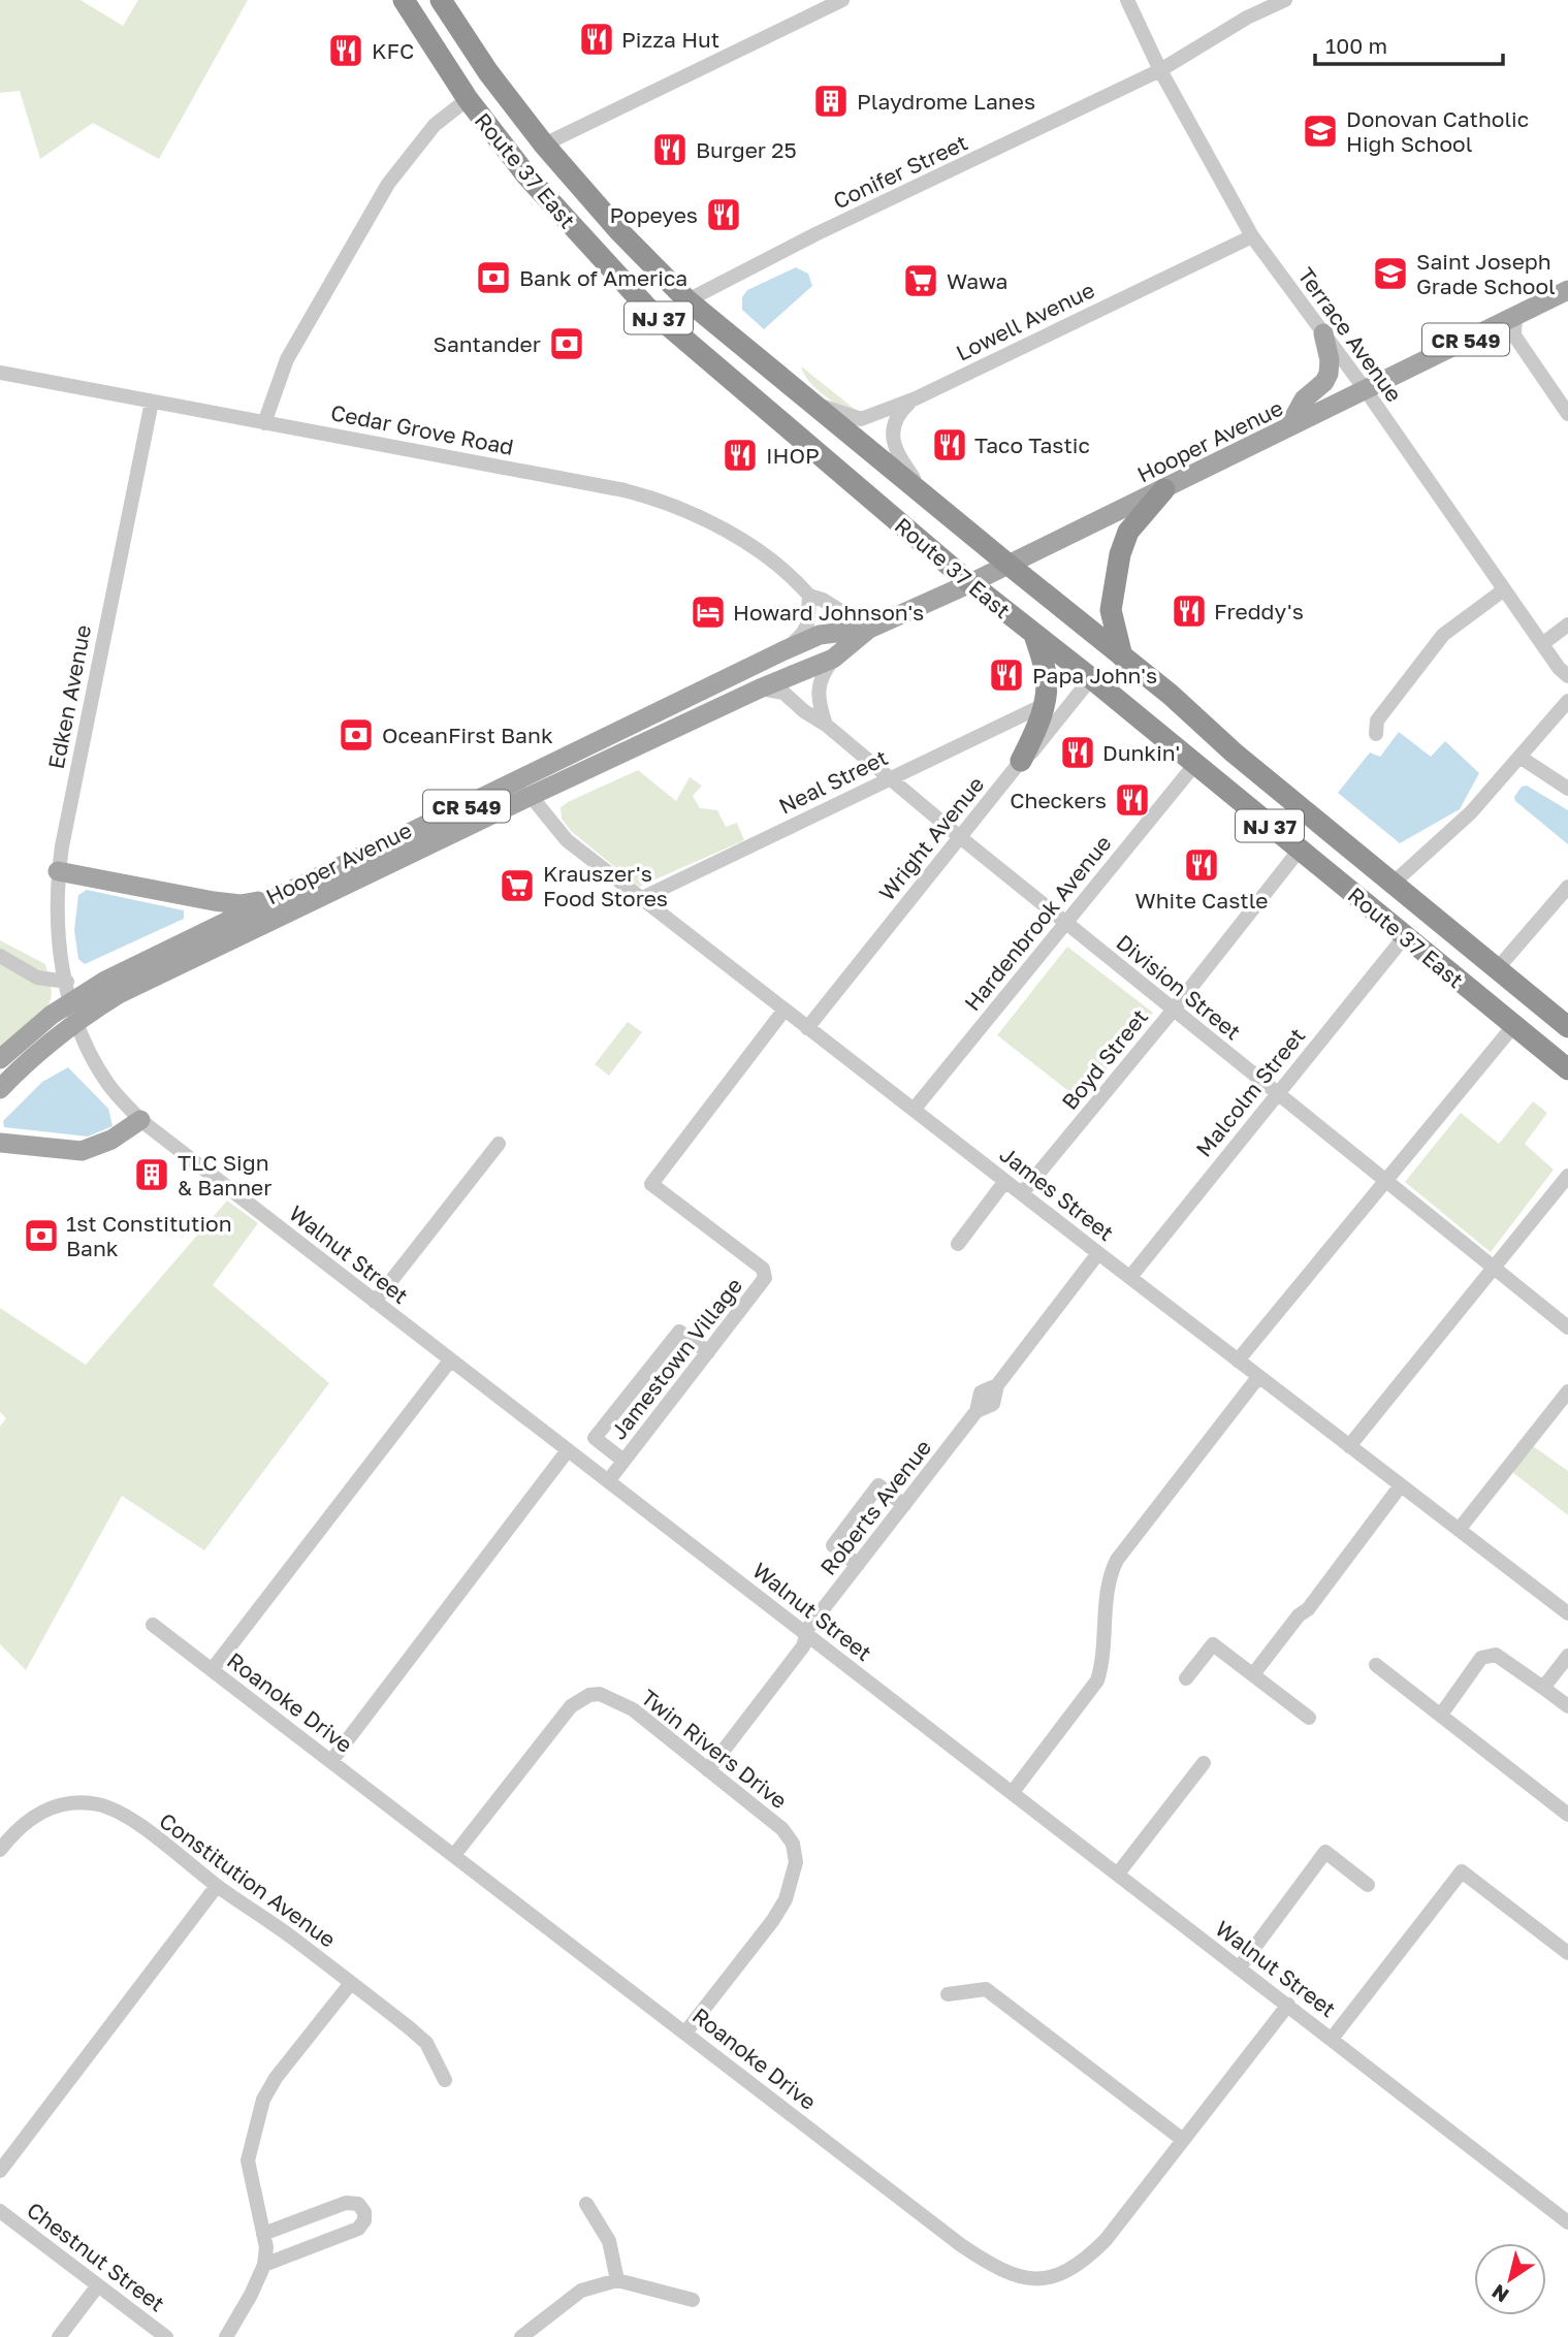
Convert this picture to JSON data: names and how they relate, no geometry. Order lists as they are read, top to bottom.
{
  "streets": {
    "highway": ["Route 37 East", "NJ 37"],
    "main road": ["CR 549", "Hooper Avenue"],
    "street": [
      "Conifer Street",
      "Lowell Avenue",
      "Terrace Avenue",
      "Cedar Grove Road",
      "Edken Avenue",
      "Neal Street",
      "Wright Avenue",
      "Hardenbrook Avenue",
      "Division Street",
      "Boyd Street",
      "Malcolm Street",
      "James Street",
      "Walnut Street",
      "Jamestown Village",
      "Roberts Avenue",
      "Roanoke Drive",
      "Twin Rivers Drive",
      "Constitution Avenue",
      "Chestnut Street"
    ]
  },
  "crossings": [
    ["Route 37 East", "Conifer Street"],
    ["Route 37 East", "Lowell Avenue"],
    ["Route 37 East", "Cedar Grove Road"],
    ["Route 37 East", "Hooper Avenue"],
    ["Route 37 East", "Neal Street"],
    ["Route 37 East", "Wright Avenue"],
    ["Route 37 East", "Hardenbrook Avenue"],
    ["Route 37 East", "Division Street"],
    ["Route 37 East", "Boyd Street"],
    ["Route 37 East", "Malcolm Street"],
    ["Conifer Street", "Terrace Avenue"],
    ["Lowell Avenue", "Terrace Avenue"],
    ["Terrace Avenue", "Hooper Avenue"],
    ["Cedar Grove Road", "Hooper Avenue"],
    ["Cedar Grove Road", "Edken Avenue"],
    ["Cedar Grove Road", "Neal Street"],
    ["Cedar Grove Road", "Division Street"],
    ["Hooper Avenue", "Edken Avenue"],
    ["Hooper Avenue", "Neal Street"],
    ["Hooper Avenue", "Division Street"],
    ["Hooper Avenue", "James Street"],
    ["Hooper Avenue", "Walnut Street"],
    ["Edken Avenue", "Walnut Street"],
    ["Neal Street", "Division Street"],
    ["Neal Street", "James Street"],
    ["Wright Avenue", "Division Street"],
    ["Wright Avenue", "James Street"],
    ["Hardenbrook Avenue", "Division Street"],
    ["Hardenbrook Avenue", "James Street"],
    ["Division Street", "Boyd Street"],
    ["Division Street", "Malcolm Street"],
    ["Boyd Street", "James Street"],
    ["Malcolm Street", "James Street"],
    ["James Street", "Jamestown Village"],
    ["James Street", "Roberts Avenue"],
    ["Walnut Street", "Jamestown Village"],
    ["Walnut Street", "Roberts Avenue"],
    ["Walnut Street", "Roanoke Drive"],
    ["Roberts Avenue", "Twin Rivers Drive"],
    ["Roanoke Drive", "Twin Rivers Drive"]
  ],
  "places": {
    "restaurant": [
      "Pizza Hut",
      "KFC",
      "Burger 25",
      "Popeyes",
      "Taco Tastic",
      "IHOP",
      "Freddy's",
      "Papa John's",
      "Dunkin'",
      "Checkers",
      "White Castle"
    ],
    "building": ["Playdrome Lanes", "TLC Sign & Banner"],
    "school or university": ["Donovan Catholic High School", "Saint Joseph Grade School"],
    "bank": [
      "Bank of America",
      "Santander",
      "OceanFirst Bank",
      "1st Constitution Bank"
    ],
    "supermarket": ["Wawa", "Krauszer's Food Stores"],
    "hotel": ["Howard Johnson's"]
  },
  "scale_bar": "100 m",
  "north": "bottom left"
}
